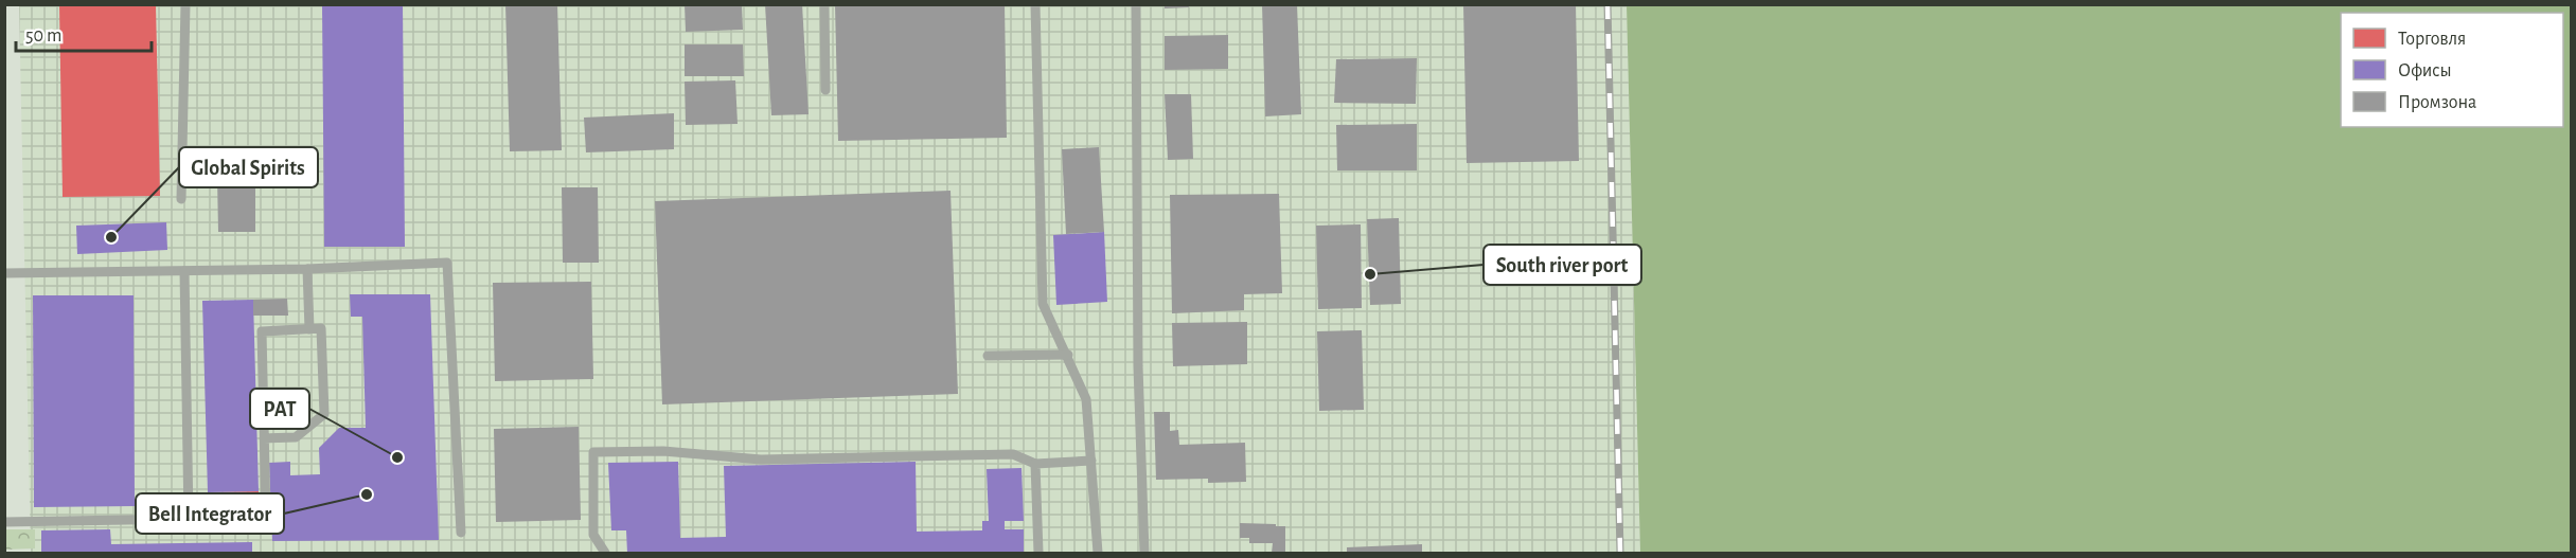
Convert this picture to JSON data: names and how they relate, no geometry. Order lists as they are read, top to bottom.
{
  "places": [
    "Global Spirits",
    "South river port",
    "РАТ",
    "Bell Integrator"
  ],
  "legend": ["Торговля", "Офисы", "Промзона"],
  "scale_bar": "50 m"
}
